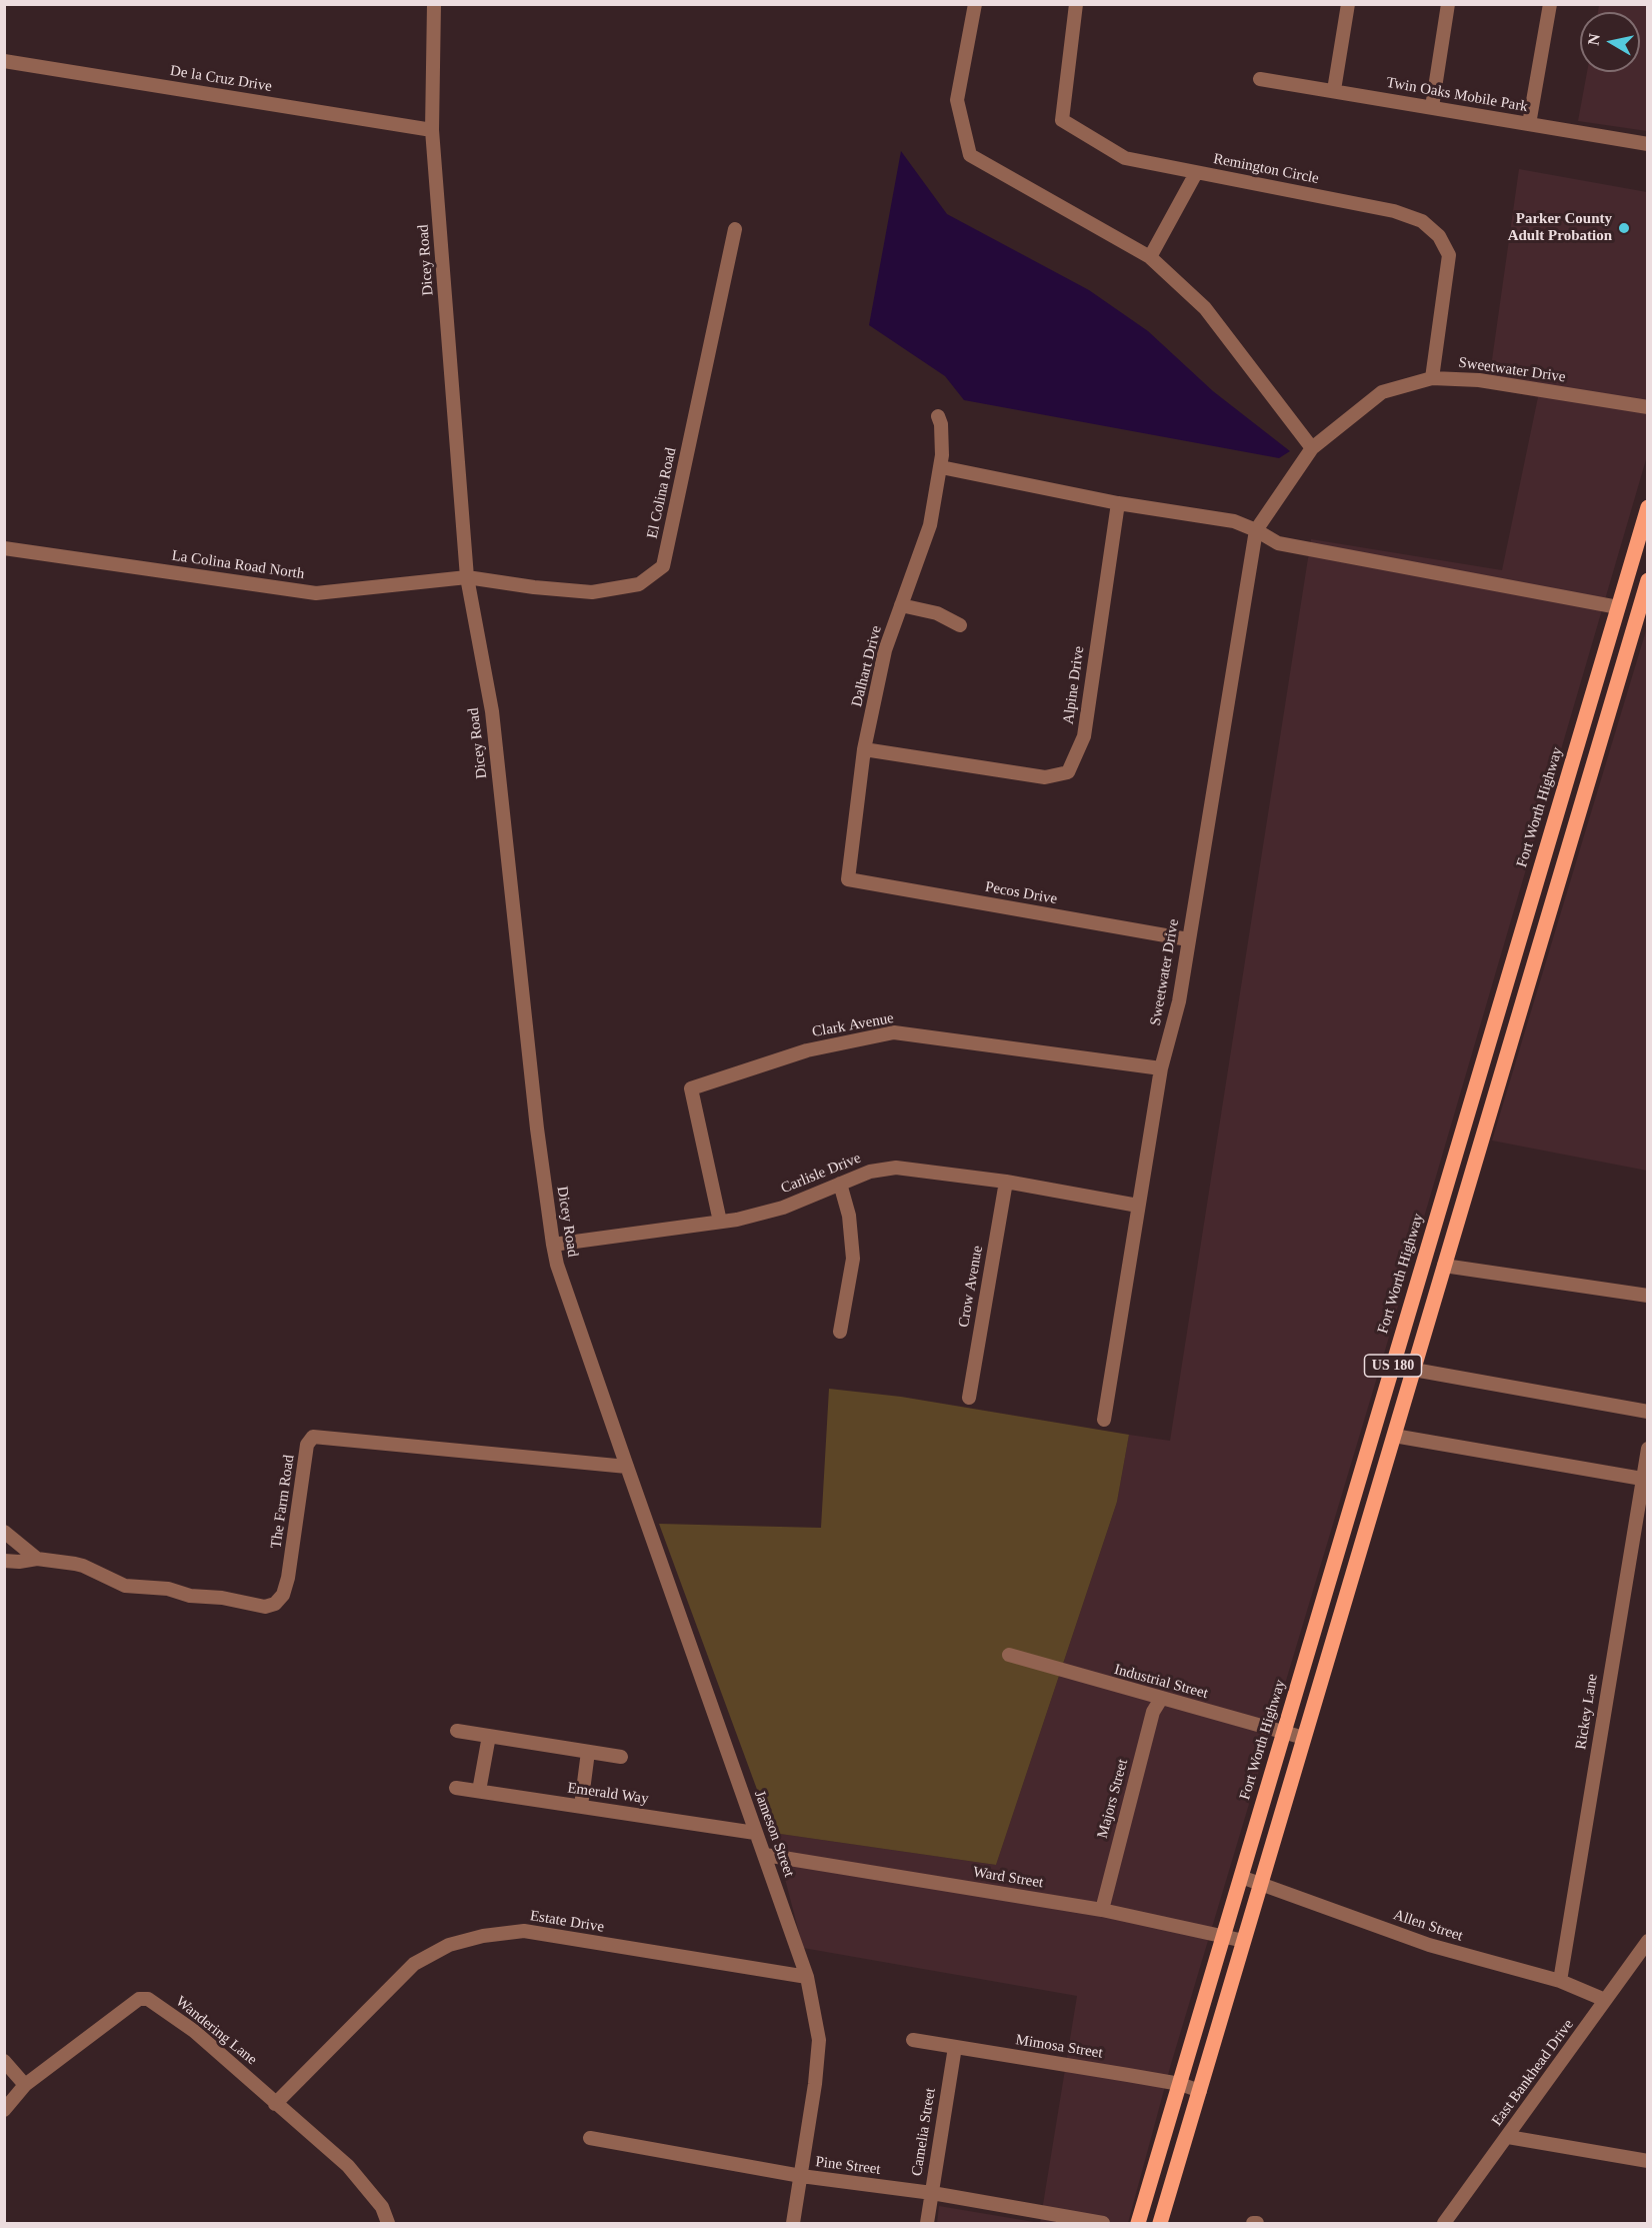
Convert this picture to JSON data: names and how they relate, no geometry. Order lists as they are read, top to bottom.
{
  "streets": {
    "main road": ["Fort Worth Highway", "US 180"],
    "street": [
      "De la Cruz Drive",
      "Twin Oaks Mobile Park",
      "Remington Circle",
      "Dicey Road",
      "Sweetwater Drive",
      "El Colina Road",
      "La Colina Road North",
      "Dalhart Drive",
      "Alpine Drive",
      "Pecos Drive",
      "Clark Avenue",
      "Carlisle Drive",
      "Crow Avenue",
      "The Farm Road",
      "Industrial Street",
      "Rickey Lane",
      "Emerald Way",
      "Majors Street",
      "Jameson Street",
      "Ward Street",
      "Estate Drive",
      "Allen Street",
      "Wandering Lane",
      "Mimosa Street",
      "East Bankhead Drive",
      "Camelia Street",
      "Pine Street"
    ]
  },
  "crossings": [
    ["De la Cruz Drive", "Dicey Road"],
    ["Remington Circle", "Sweetwater Drive"],
    ["Dicey Road", "El Colina Road"],
    ["Dicey Road", "La Colina Road North"],
    ["Dicey Road", "Carlisle Drive"],
    ["Dicey Road", "The Farm Road"],
    ["Dicey Road", "Jameson Street"],
    ["Sweetwater Drive", "Pecos Drive"],
    ["Sweetwater Drive", "Clark Avenue"],
    ["Sweetwater Drive", "Carlisle Drive"],
    ["El Colina Road", "La Colina Road North"],
    ["Dalhart Drive", "Alpine Drive"],
    ["Dalhart Drive", "Pecos Drive"],
    ["Fort Worth Highway", "Industrial Street"],
    ["Fort Worth Highway", "Ward Street"],
    ["Fort Worth Highway", "Allen Street"],
    ["Fort Worth Highway", "Mimosa Street"],
    ["Clark Avenue", "Carlisle Drive"],
    ["Carlisle Drive", "Crow Avenue"],
    ["US 180", "Industrial Street"],
    ["US 180", "Ward Street"],
    ["US 180", "Allen Street"],
    ["US 180", "Mimosa Street"],
    ["The Farm Road", "Jameson Street"],
    ["Industrial Street", "Majors Street"],
    ["Rickey Lane", "Allen Street"],
    ["Emerald Way", "Jameson Street"],
    ["Majors Street", "Ward Street"],
    ["Jameson Street", "Ward Street"],
    ["Jameson Street", "Estate Drive"],
    ["Jameson Street", "Pine Street"],
    ["Estate Drive", "Wandering Lane"],
    ["Allen Street", "East Bankhead Drive"],
    ["Mimosa Street", "Camelia Street"],
    ["Camelia Street", "Pine Street"]
  ],
  "places": ["Parker County Adult Probation"],
  "north": "left"
}
